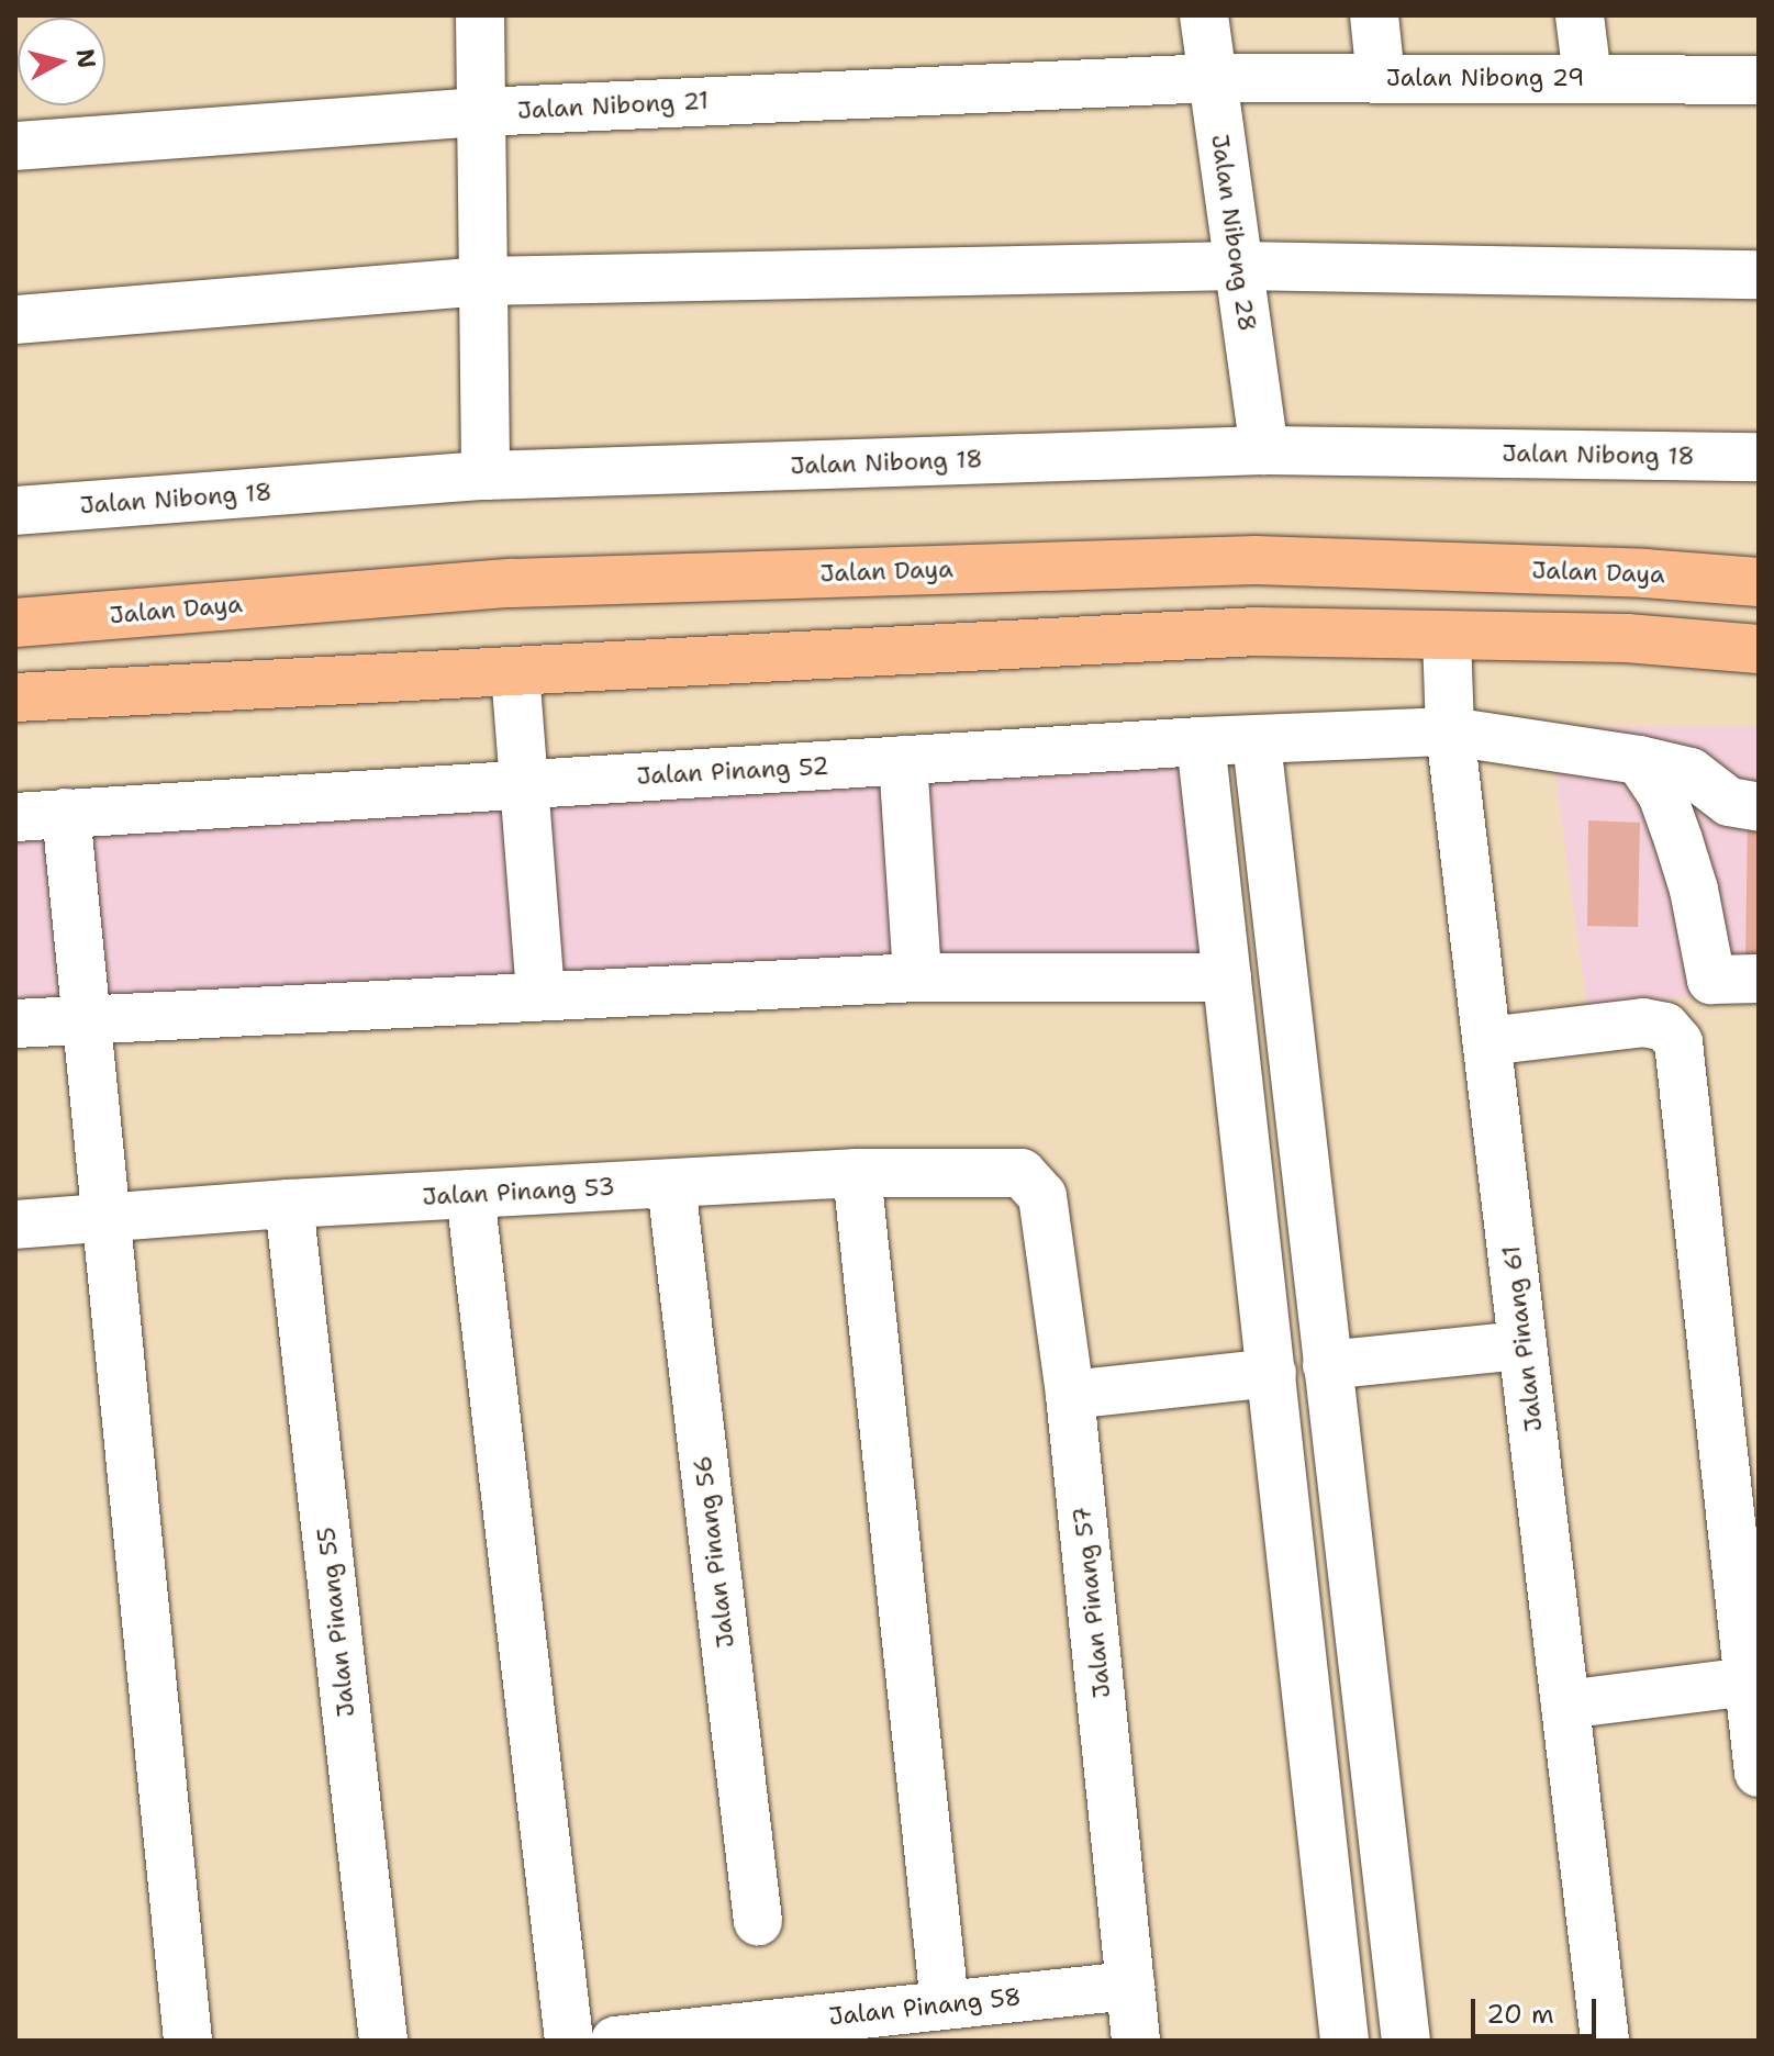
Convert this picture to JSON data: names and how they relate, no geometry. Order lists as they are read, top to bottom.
{
  "streets": {
    "main road": ["Jalan Daya"],
    "street": [
      "Jalan Nibong 29",
      "Jalan Nibong 21",
      "Jalan Nibong 28",
      "Jalan Nibong 18",
      "Jalan Pinang 52",
      "Jalan Pinang 53",
      "Jalan Pinang 61",
      "Jalan Pinang 56",
      "Jalan Pinang 57",
      "Jalan Pinang 55",
      "Jalan Pinang 58"
    ]
  },
  "crossings": [
    ["Jalan Nibong 29", "Jalan Nibong 21"],
    ["Jalan Nibong 29", "Jalan Nibong 28"],
    ["Jalan Nibong 21", "Jalan Nibong 28"],
    ["Jalan Nibong 28", "Jalan Nibong 18"],
    ["Jalan Pinang 52", "Jalan Pinang 61"],
    ["Jalan Pinang 53", "Jalan Pinang 56"],
    ["Jalan Pinang 53", "Jalan Pinang 57"],
    ["Jalan Pinang 53", "Jalan Pinang 55"],
    ["Jalan Pinang 57", "Jalan Pinang 58"]
  ],
  "scale_bar": "20 m",
  "north": "right"
}
